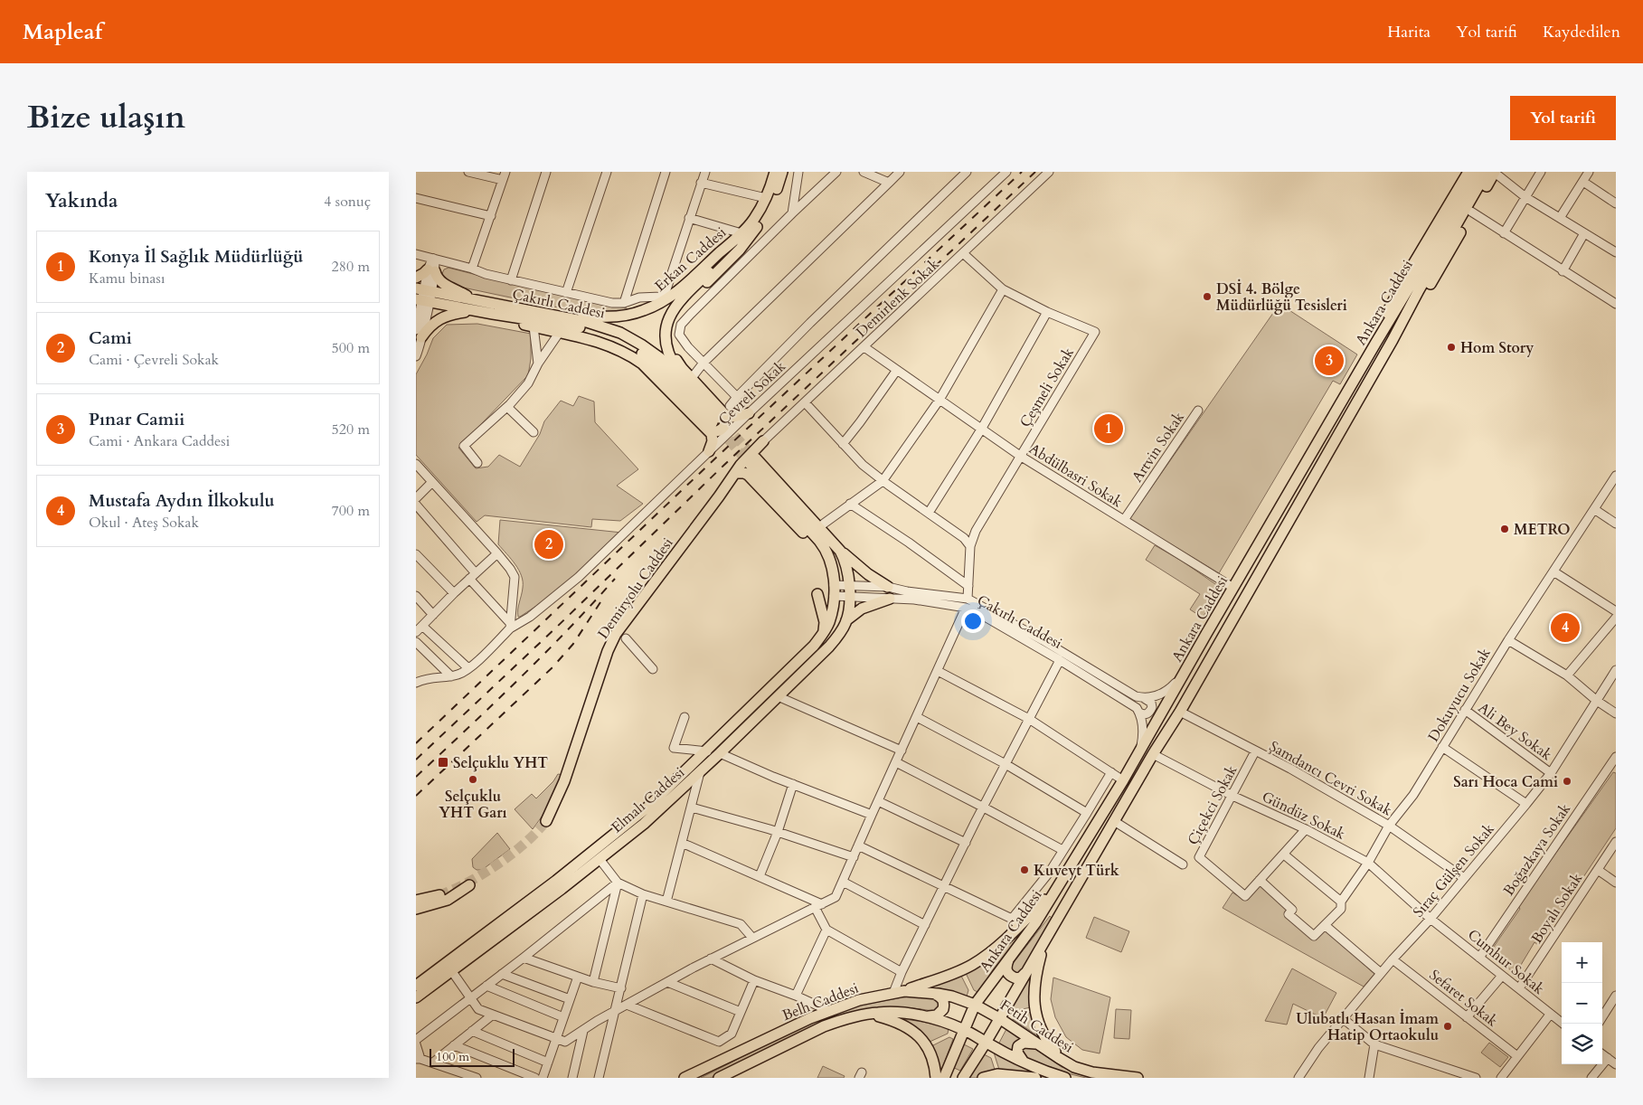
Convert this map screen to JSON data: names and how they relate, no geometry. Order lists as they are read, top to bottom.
{
  "streets": {
    "main road": [
      "Erkan Caddesi",
      "Ankara Caddesi",
      "Çakırlı Caddesi",
      "Demiryolu Caddesi",
      "Elmalı Caddesi",
      "Belh Caddesi",
      "Fetih Caddesi"
    ],
    "street": [
      "Demirlenk Sokak",
      "Çeşmeli Sokak",
      "Çevreli Sokak",
      "Artvin Sokak",
      "Abdülbasri Sokak",
      "Dokuyucu Sokak",
      "Ali Bey Sokak",
      "Şamdancı Cevri Sokak",
      "Çiçekci Sokak",
      "Gündüz Sokak",
      "Boğazkaya Sokak",
      "Sıraç Gülşen Sokak",
      "Boyalı Sokak",
      "Cumhur Sokak",
      "Sefaret Sokak"
    ]
  },
  "crossings": [
    ["Erkan Caddesi", "Çakırlı Caddesi"],
    ["Demirlenk Sokak", "Çeşmeli Sokak"],
    ["Demirlenk Sokak", "Abdülbasri Sokak"],
    ["Demirlenk Sokak", "Demiryolu Caddesi"],
    ["Ankara Caddesi", "Abdülbasri Sokak"],
    ["Ankara Caddesi", "Şamdancı Cevri Sokak"],
    ["Ankara Caddesi", "Gündüz Sokak"],
    ["Ankara Caddesi", "Belh Caddesi"],
    ["Ankara Caddesi", "Fetih Caddesi"],
    ["Çakırlı Caddesi", "Çeşmeli Sokak"],
    ["Çakırlı Caddesi", "Elmalı Caddesi"],
    ["Çeşmeli Sokak", "Abdülbasri Sokak"],
    ["Artvin Sokak", "Abdülbasri Sokak"],
    ["Dokuyucu Sokak", "Ali Bey Sokak"],
    ["Dokuyucu Sokak", "Şamdancı Cevri Sokak"],
    ["Dokuyucu Sokak", "Gündüz Sokak"],
    ["Ali Bey Sokak", "Sıraç Gülşen Sokak"],
    ["Şamdancı Cevri Sokak", "Çiçekci Sokak"],
    ["Şamdancı Cevri Sokak", "Sıraç Gülşen Sokak"],
    ["Çiçekci Sokak", "Gündüz Sokak"],
    ["Gündüz Sokak", "Sıraç Gülşen Sokak"],
    ["Gündüz Sokak", "Cumhur Sokak"],
    ["Boğazkaya Sokak", "Cumhur Sokak"],
    ["Sıraç Gülşen Sokak", "Cumhur Sokak"],
    ["Sıraç Gülşen Sokak", "Sefaret Sokak"],
    ["Boyalı Sokak", "Cumhur Sokak"],
    ["Belh Caddesi", "Fetih Caddesi"]
  ],
  "places": {
    "other": [
      "DSİ 4. Bölge Müdürlüğü Tesisleri",
      "Hom Story",
      "METRO",
      "Selçuklu YHT Garı",
      "Sarı Hoca Cami",
      "Kuveyt Türk",
      "Ulubatlı Hasan İmam Hatip Ortaokulu"
    ],
    "transit": ["Selçuklu YHT"]
  },
  "scale_bar": "100 m",
  "page": {
    "header": "Mapleaf",
    "nav": ["Harita", "Yol tarifi", "Kaydedilen"],
    "title": "Bize ulaşın",
    "buttons": "Yol tarifi",
    "heading": ["Yakında", "4 sonuç"],
    "list": [
      {
        "mark": "1",
        "name": "Konya İl Sağlık Müdürlüğü",
        "note": "Kamu binası",
        "value": "280 m"
      },
      {
        "mark": "2",
        "name": "Cami",
        "note": "Cami · Çevreli Sokak",
        "value": "500 m"
      },
      {
        "mark": "3",
        "name": "Pınar Camii",
        "note": "Cami · Ankara Caddesi",
        "value": "520 m"
      },
      {
        "mark": "4",
        "name": "Mustafa Aydın İlkokulu",
        "note": "Okul · Ateş Sokak",
        "value": "700 m"
      }
    ],
    "pins": [
      "3",
      "1",
      "2",
      "4"
    ],
    "map_buttons": ["+", "−"],
    "scale": "100 m"
  }
}
